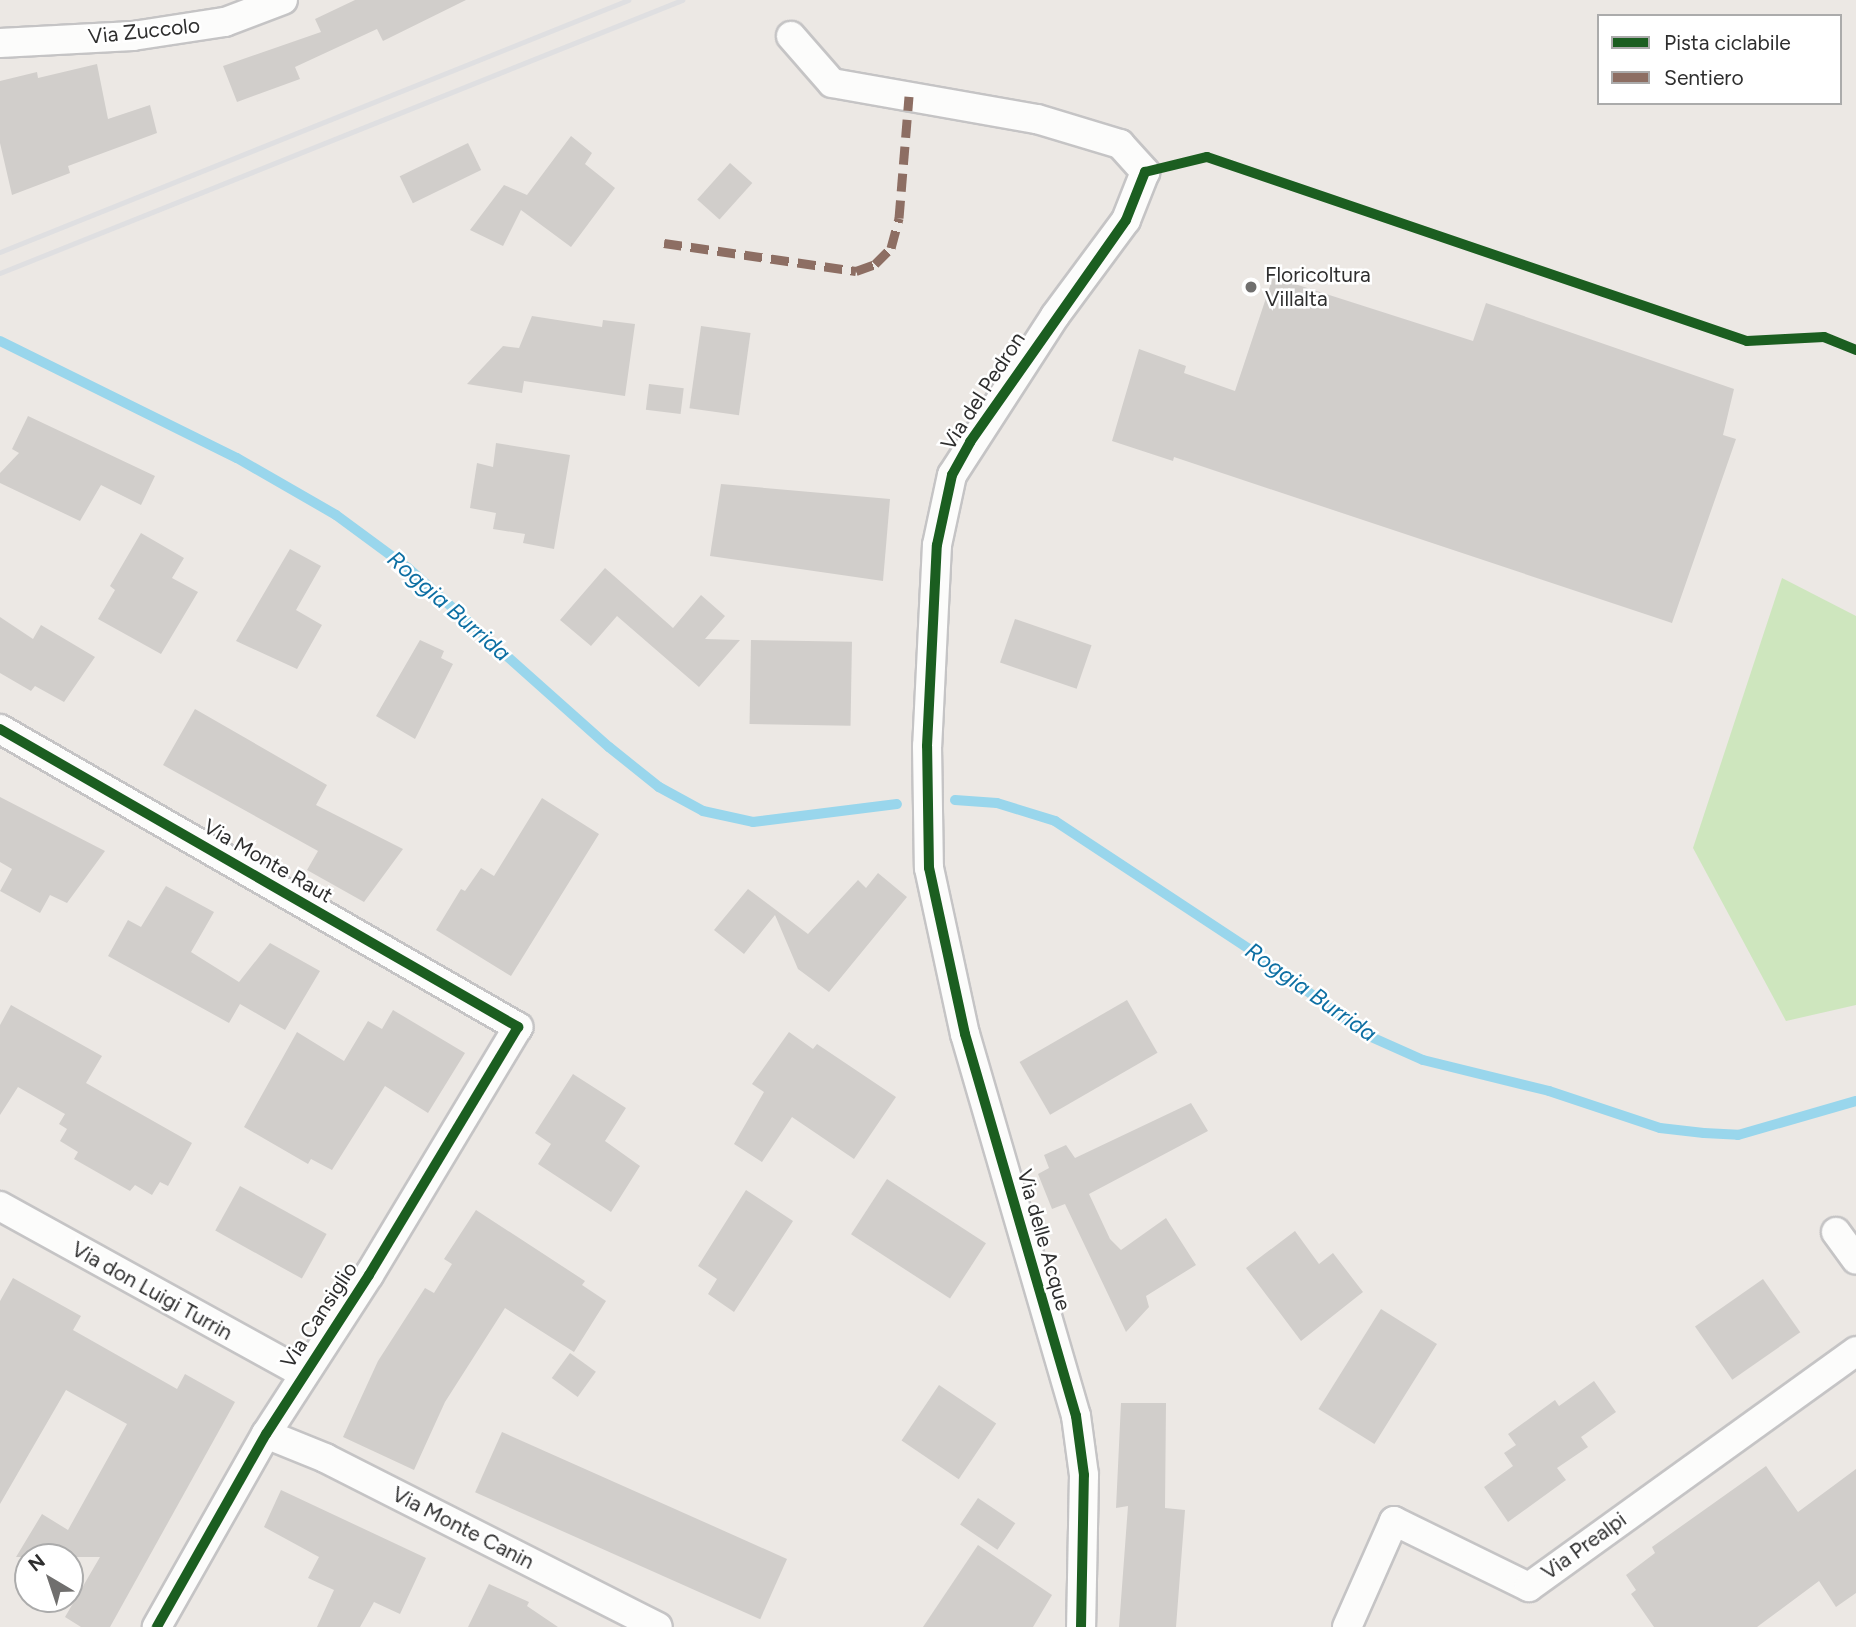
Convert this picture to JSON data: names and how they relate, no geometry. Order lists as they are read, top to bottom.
{
  "streets": {
    "street": [
      "Via Zuccolo",
      "Via del Pedron",
      "Via Monte Raut",
      "Via delle Acque",
      "Via don Luigi Turrin",
      "Via Cansiglio",
      "Via Monte Canin",
      "Via Prealpi"
    ]
  },
  "crossings": [
    ["Via del Pedron", "Via delle Acque"],
    ["Via Monte Raut", "Via Cansiglio"],
    ["Via don Luigi Turrin", "Via Cansiglio"],
    ["Via Cansiglio", "Via Monte Canin"]
  ],
  "water": ["Roggia Burrida"],
  "places": ["Floricoltura Villalta"],
  "legend": ["Pista ciclabile", "Sentiero"],
  "north": "top left"
}
